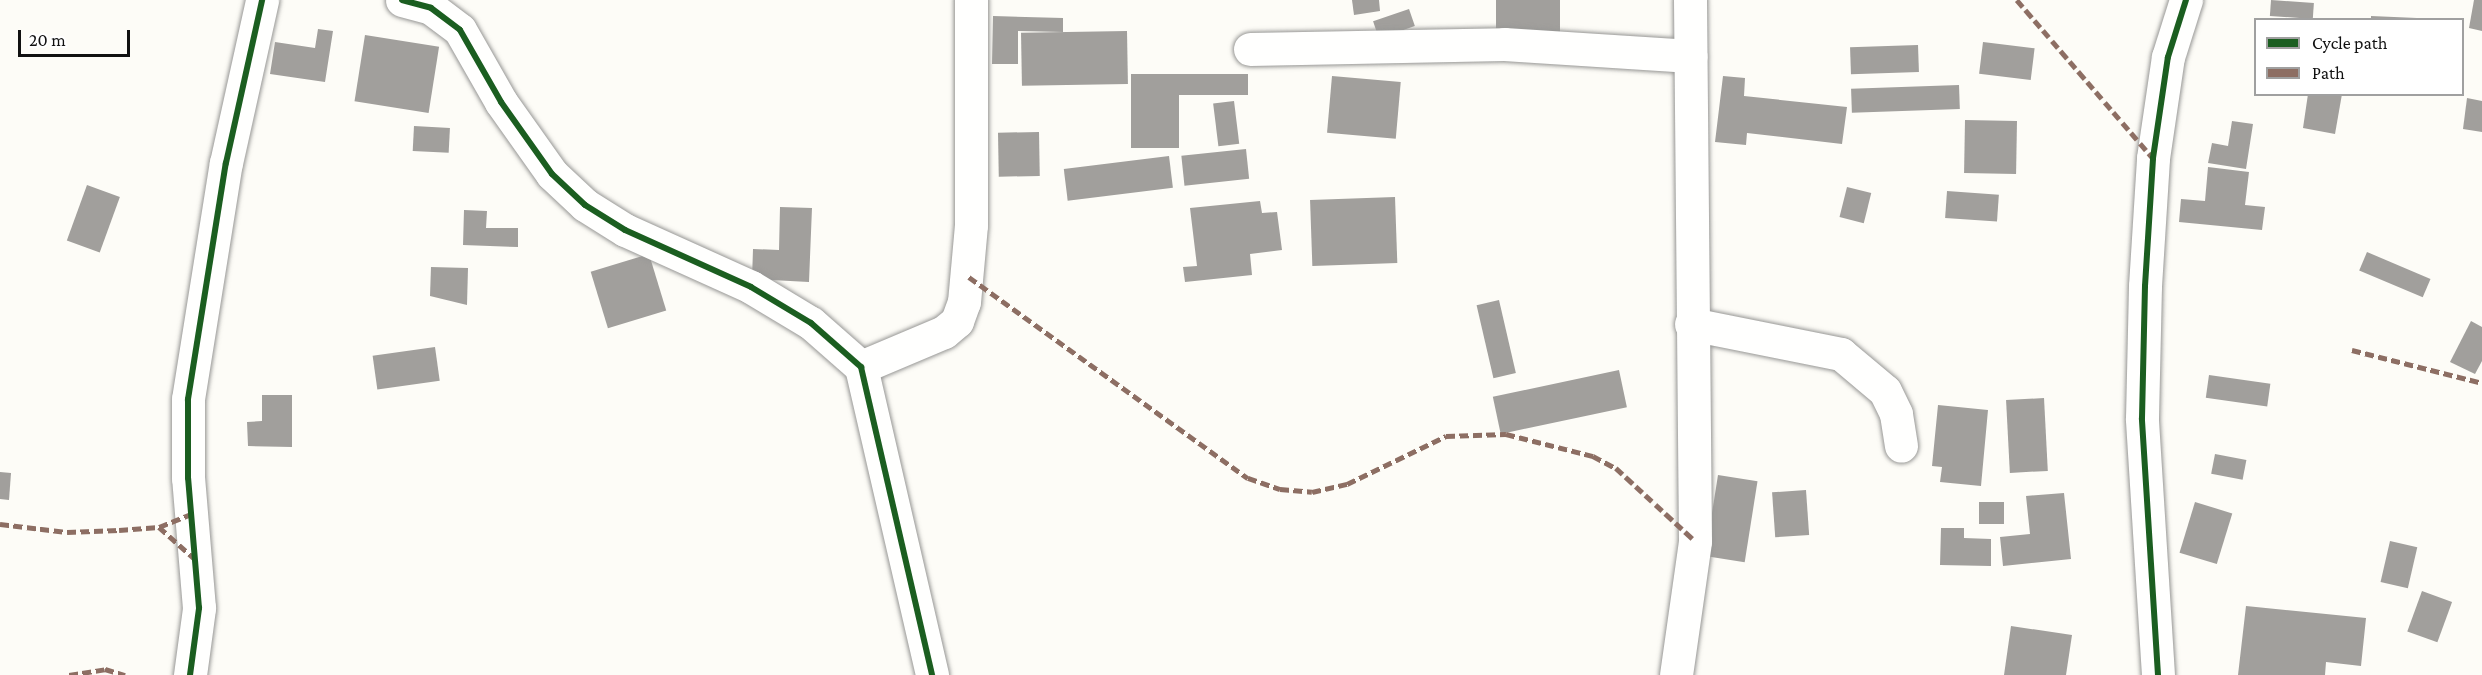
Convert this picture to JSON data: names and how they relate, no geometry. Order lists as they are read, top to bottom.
{
  "legend": ["Cycle path", "Path"],
  "scale_bar": "20 m"
}
